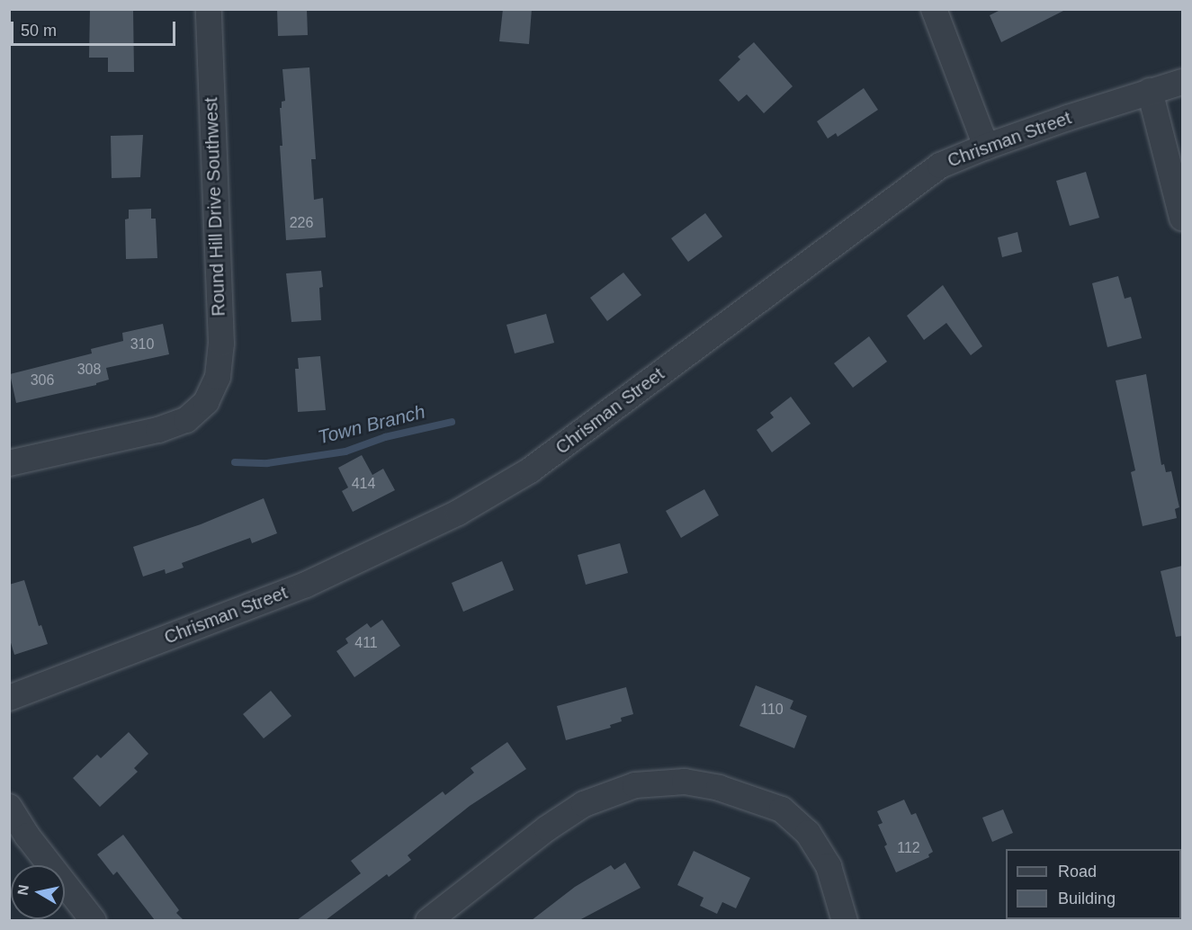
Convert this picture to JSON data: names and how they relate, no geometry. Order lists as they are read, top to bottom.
{
  "streets": {
    "street": ["Chrisman Street", "Round Hill Drive Southwest"]
  },
  "water": ["Town Branch"],
  "house_numbers": [
    "226",
    "310",
    "308",
    "306",
    "414",
    "411",
    "110",
    "112"
  ],
  "legend": ["Road", "Building"],
  "scale_bar": "50 m",
  "north": "left"
}
